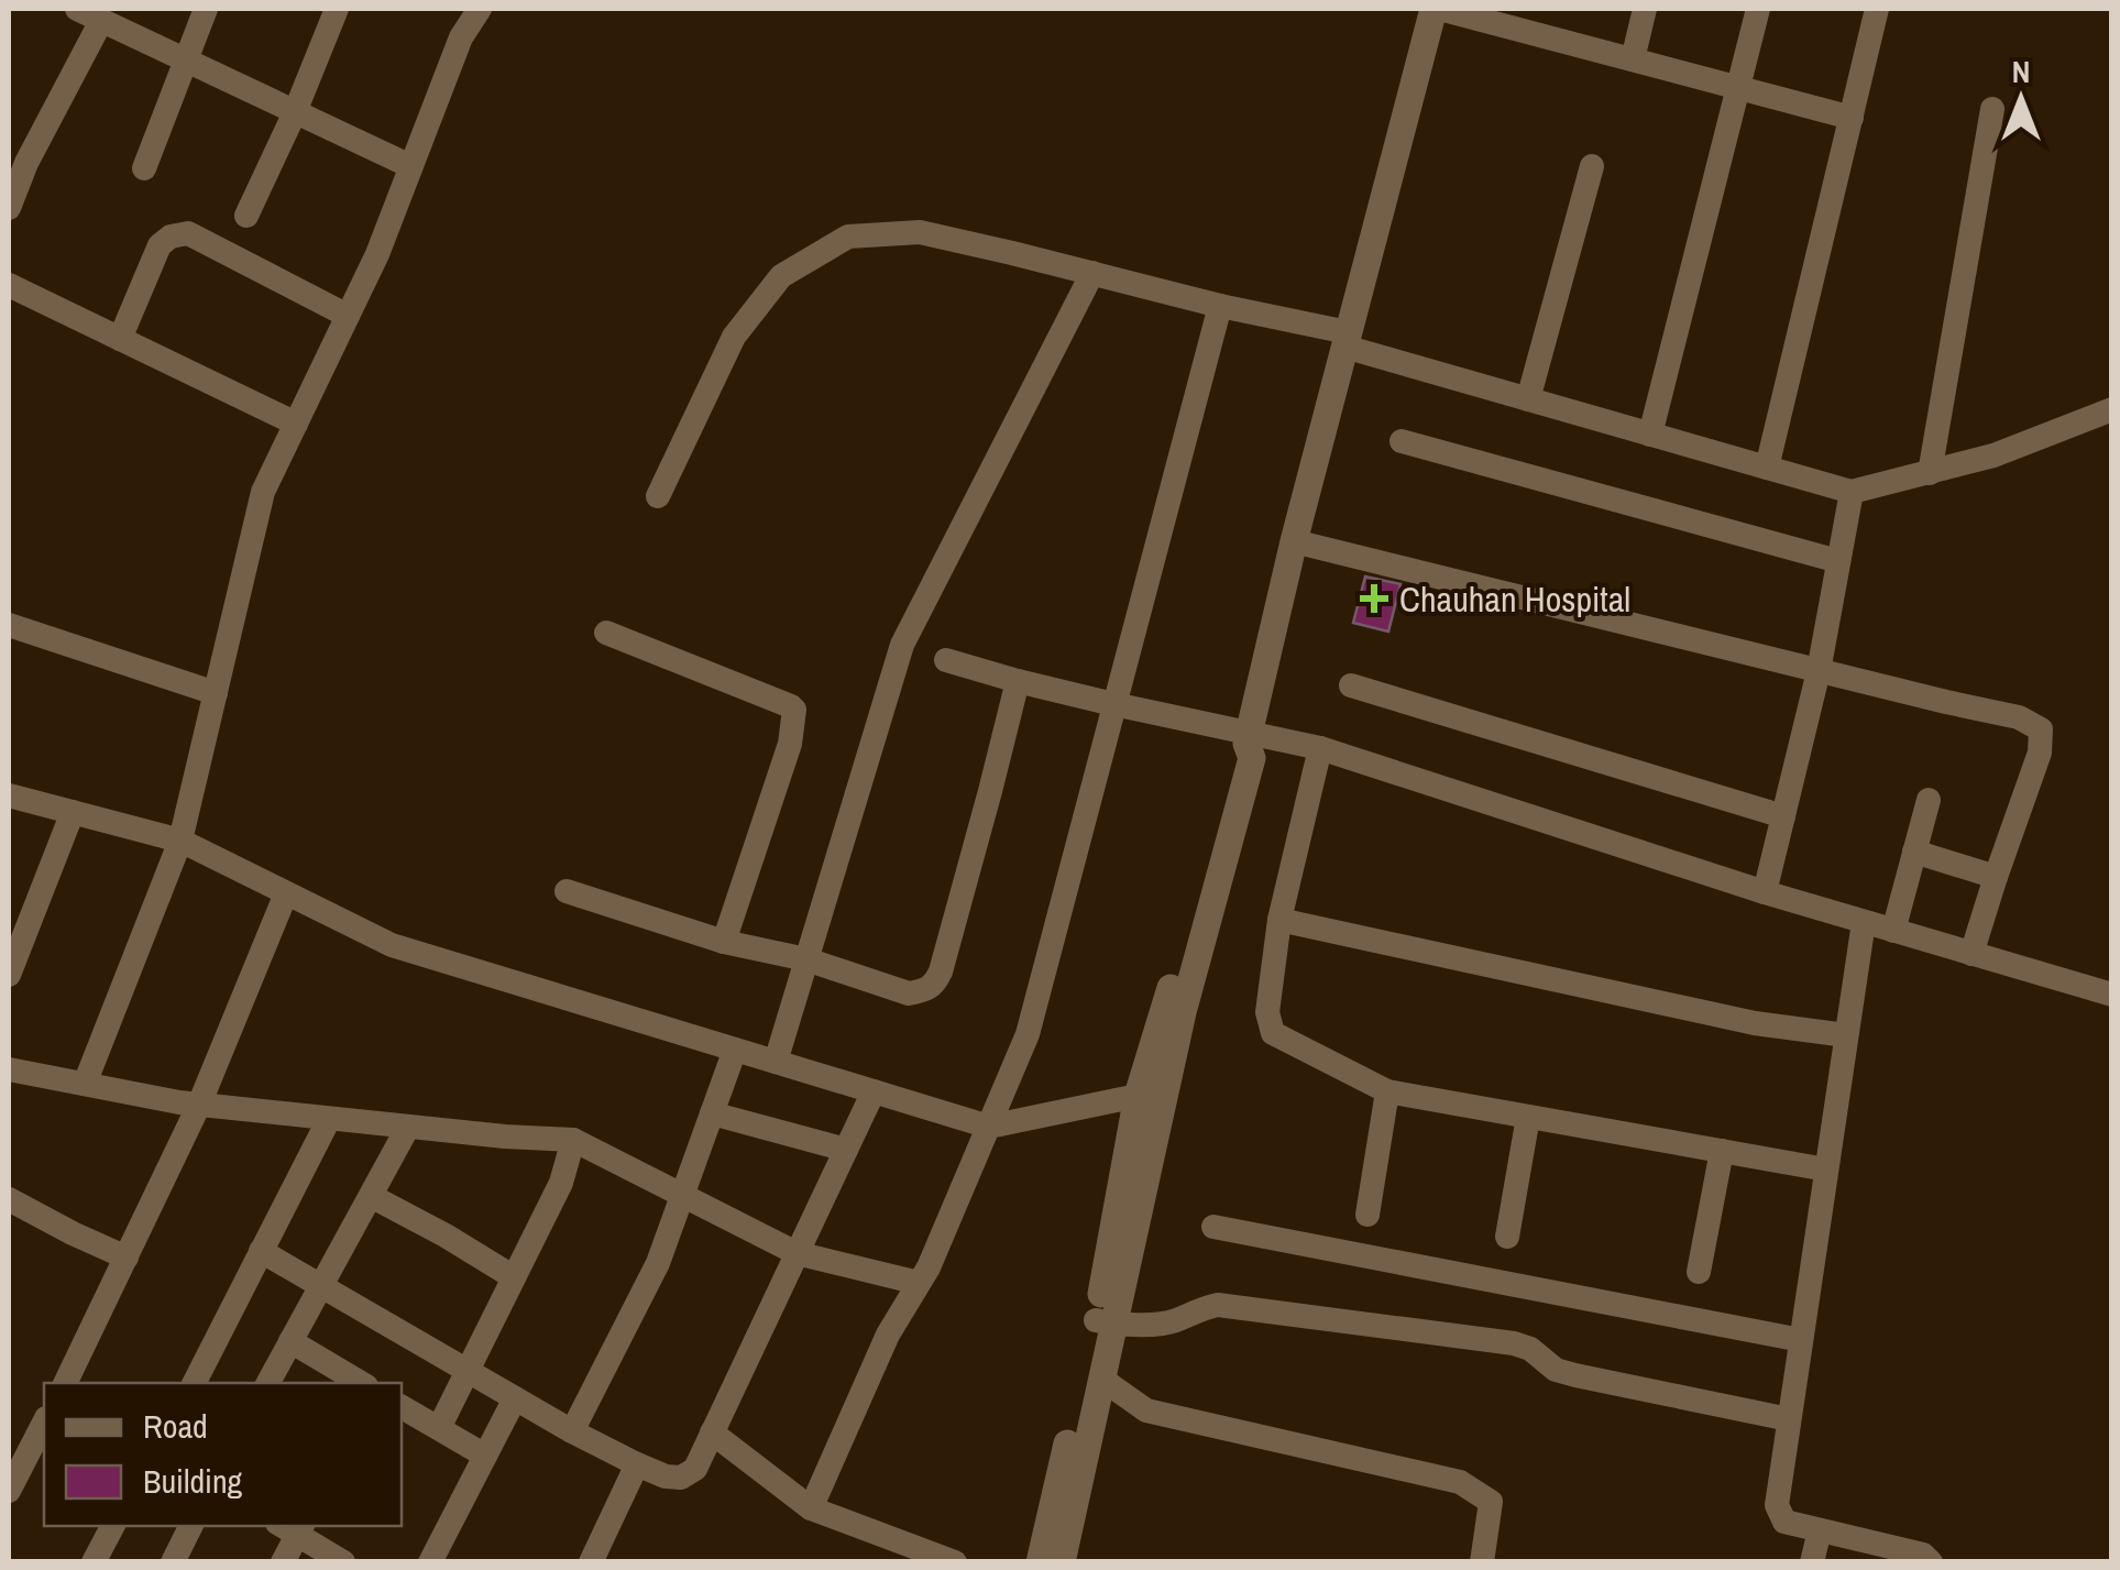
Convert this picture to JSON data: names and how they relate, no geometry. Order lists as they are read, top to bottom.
{
  "places": {
    "health": ["Chauhan Hospital"]
  },
  "legend": ["Road", "Building"],
  "north": "top"
}
